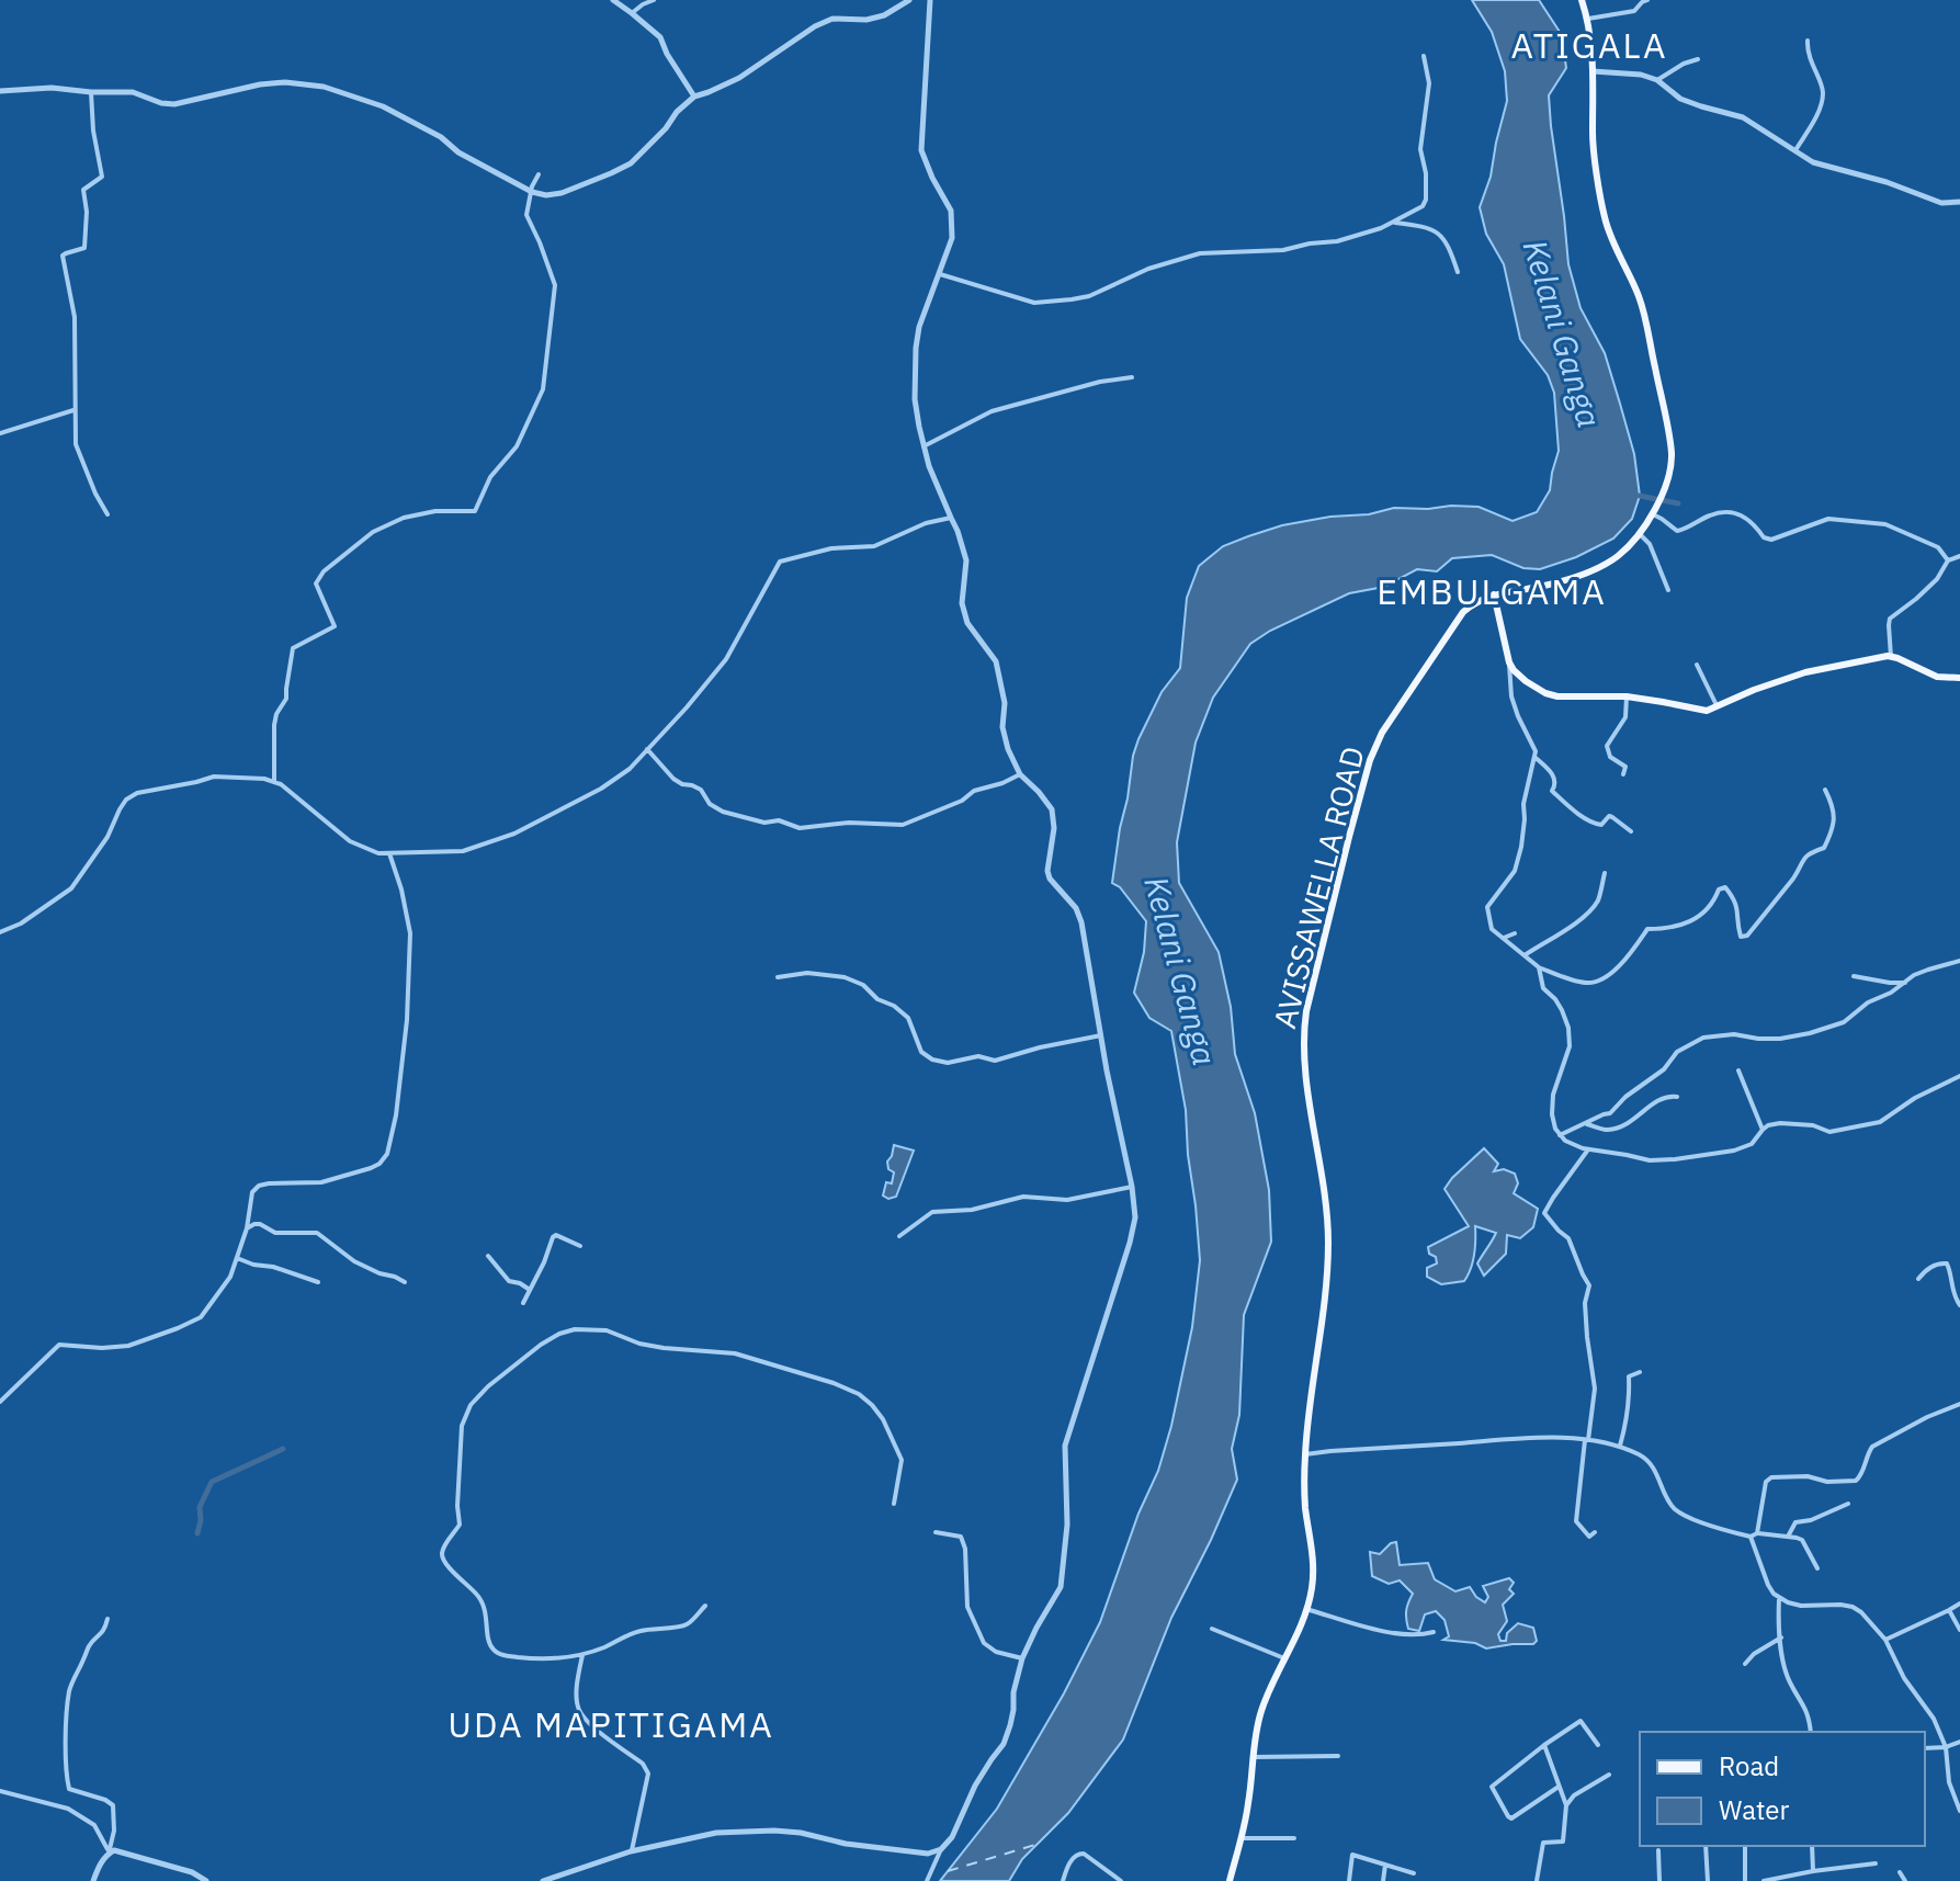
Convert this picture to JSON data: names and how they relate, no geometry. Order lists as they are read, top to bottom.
{
  "streets": {
    "main road": ["AVISSAWELLA ROAD"]
  },
  "districts": ["ATIGALA", "EMBULGAMA", "UDA MAPITIGAMA"],
  "water": ["Kelani Ganga"],
  "legend": ["Road", "Water"]
}
